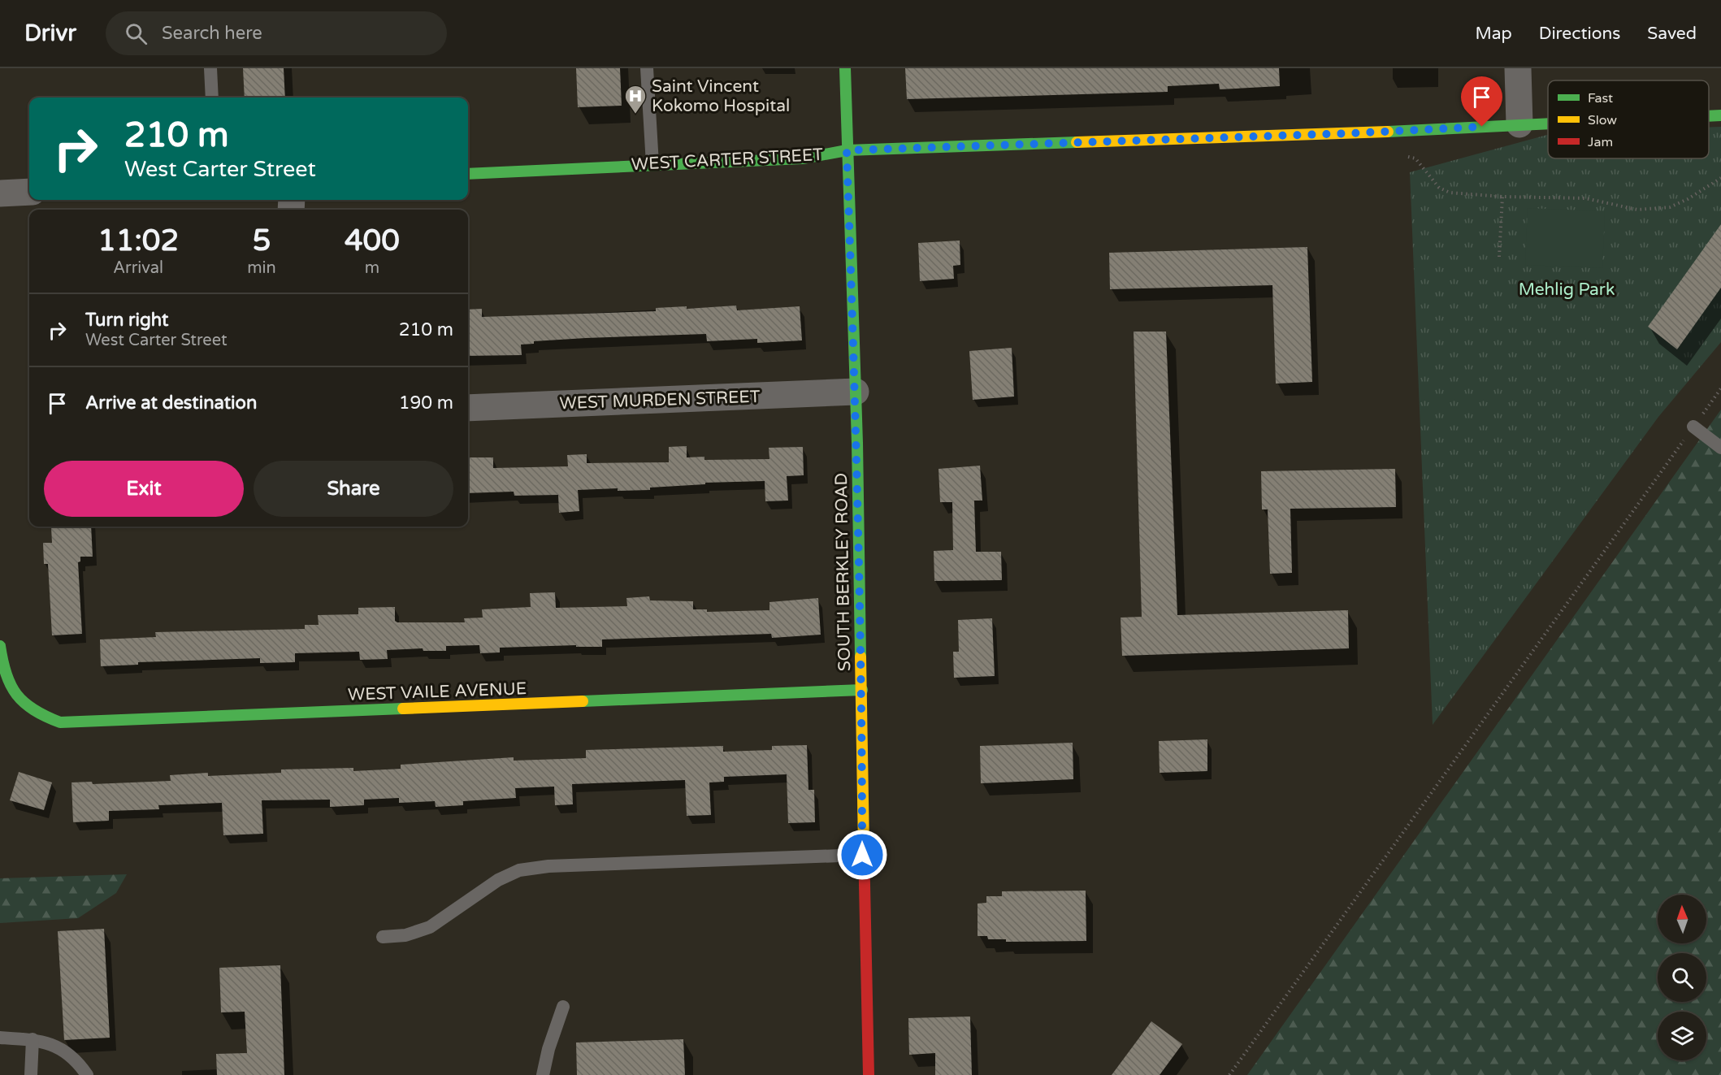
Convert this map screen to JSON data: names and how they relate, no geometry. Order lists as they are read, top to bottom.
{
  "streets": {
    "street": [
      "WEST CARTER STREET",
      "WEST MURDEN STREET",
      "SOUTH BERKLEY ROAD",
      "WEST VAILE AVENUE"
    ]
  },
  "crossings": [
    ["WEST CARTER STREET", "SOUTH BERKLEY ROAD"],
    ["WEST MURDEN STREET", "SOUTH BERKLEY ROAD"],
    ["SOUTH BERKLEY ROAD", "WEST VAILE AVENUE"]
  ],
  "parks": ["Mehlig Park"],
  "places": {
    "hospital": ["Saint Vincent Kokomo Hospital"]
  },
  "legend": ["Fast", "Slow", "Jam"],
  "north": "top",
  "page": {
    "header": "Drivr",
    "search": "Search here",
    "nav": ["Map", "Directions", "Saved"],
    "turn": ["210 m", "West Carter Street"],
    "eta": [
      "11:02",
      "Arrival",
      "5",
      "min",
      "400",
      "m"
    ],
    "list": [
      {
        "name": "Turn right",
        "note": "West Carter Street",
        "value": "210 m"
      },
      {
        "name": "Arrive at destination",
        "value": "190 m"
      }
    ],
    "buttons": ["Exit", "Share"]
  }
}
